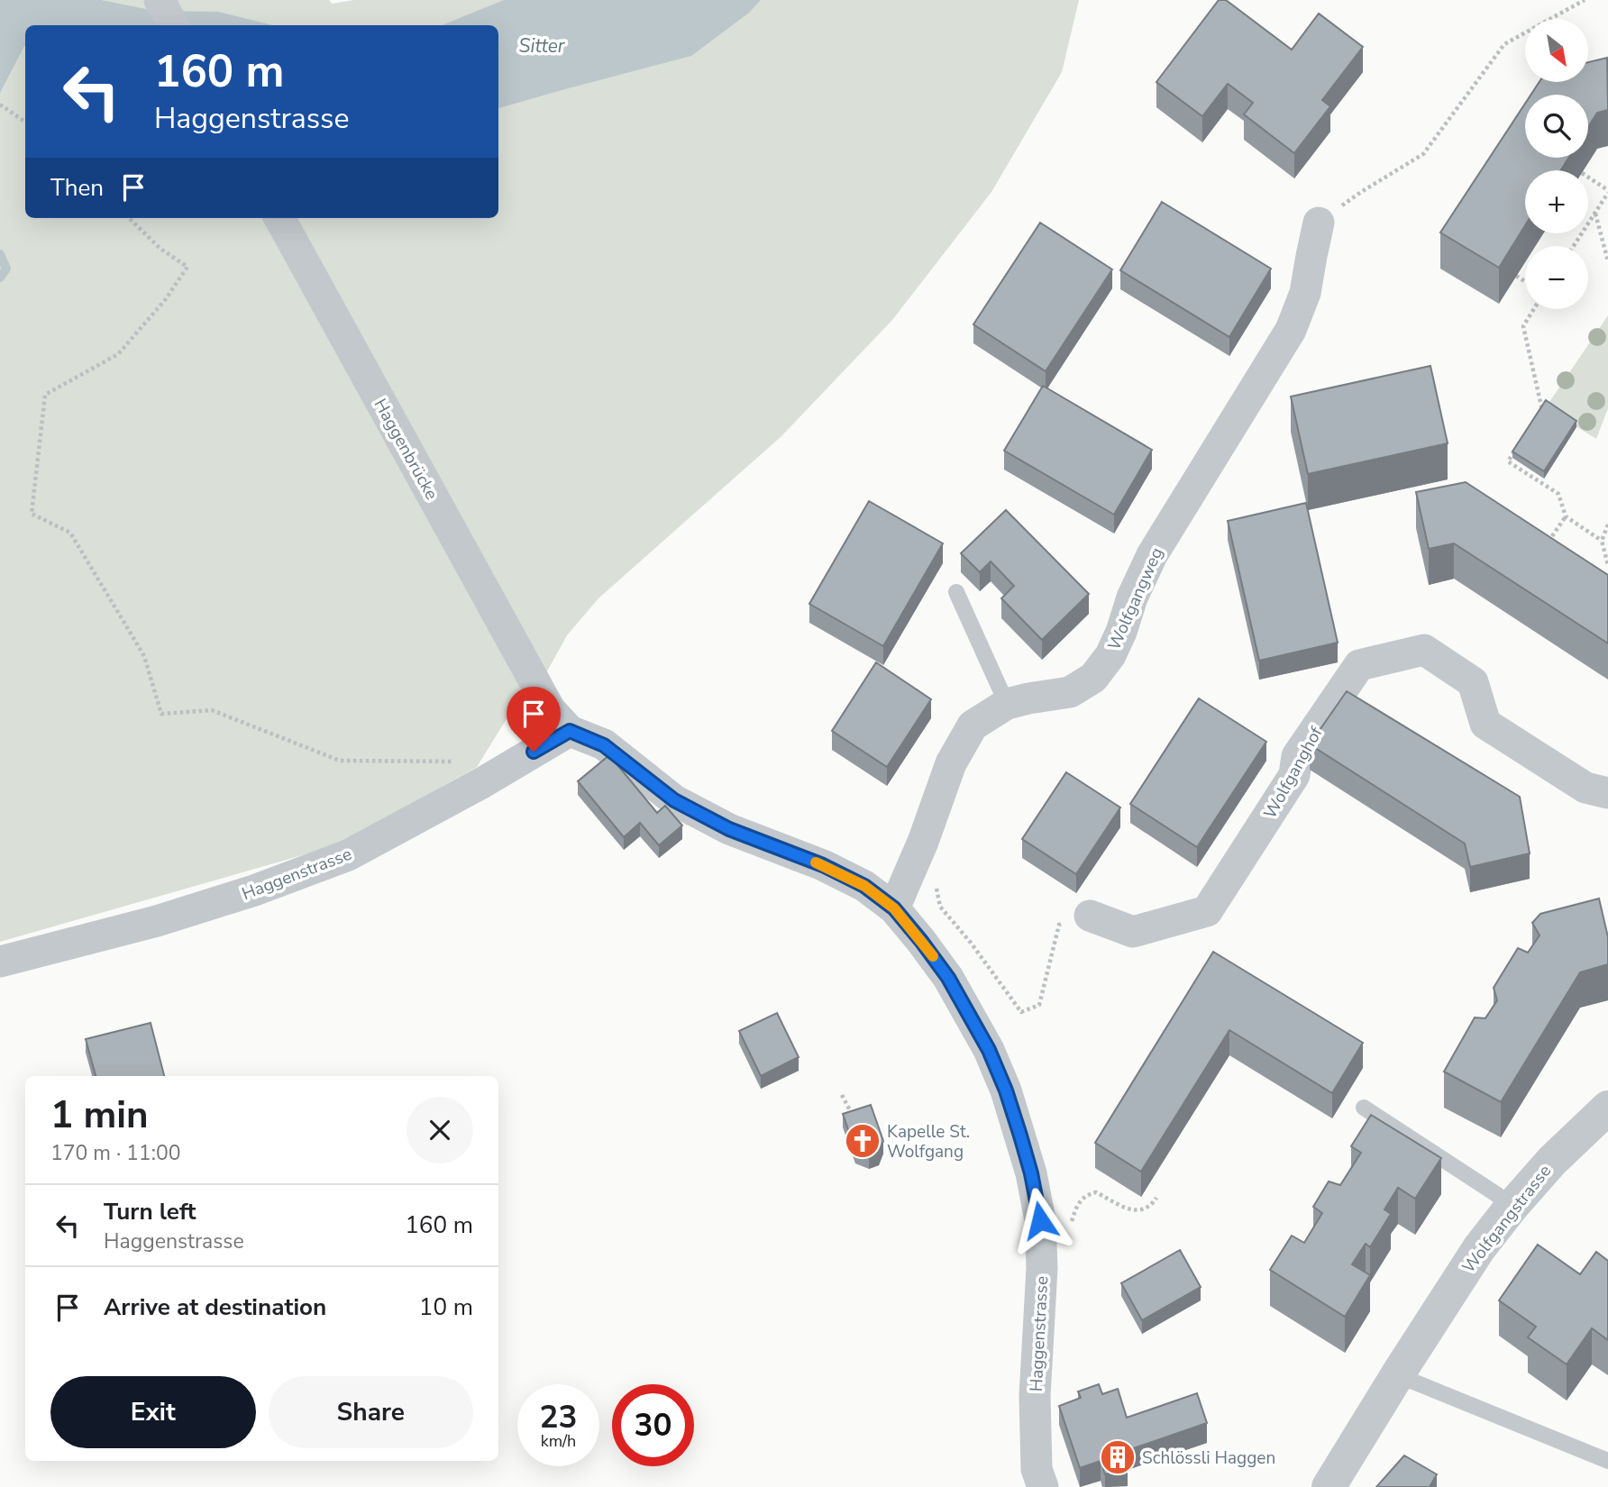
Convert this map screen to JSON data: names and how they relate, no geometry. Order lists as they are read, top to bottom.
{
  "streets": {
    "street": [
      "Haggenbrücke",
      "Wolfgangweg",
      "Wolfganghof",
      "Haggenstrasse",
      "Wolfgangstrasse"
    ]
  },
  "crossings": [
    ["Haggenbrücke", "Haggenstrasse"],
    ["Wolfgangweg", "Haggenstrasse"]
  ],
  "water": ["Sitter"],
  "places": {
    "church": ["Kapelle St. Wolfgang"],
    "building": ["Schlössli Haggen"]
  },
  "north": "bottom right",
  "page": {
    "map_buttons": ["+", "−"],
    "turn": ["160 m", "Haggenstrasse"],
    "then": "Then",
    "heading": ["1 min", "170 m · 11:00"],
    "list": [
      {
        "name": "Turn left",
        "note": "Haggenstrasse",
        "value": "160 m"
      },
      {
        "name": "Arrive at destination",
        "value": "10 m"
      }
    ],
    "buttons": ["Exit", "Share"],
    "speed": "23 km/h",
    "limit": "30"
  }
}
